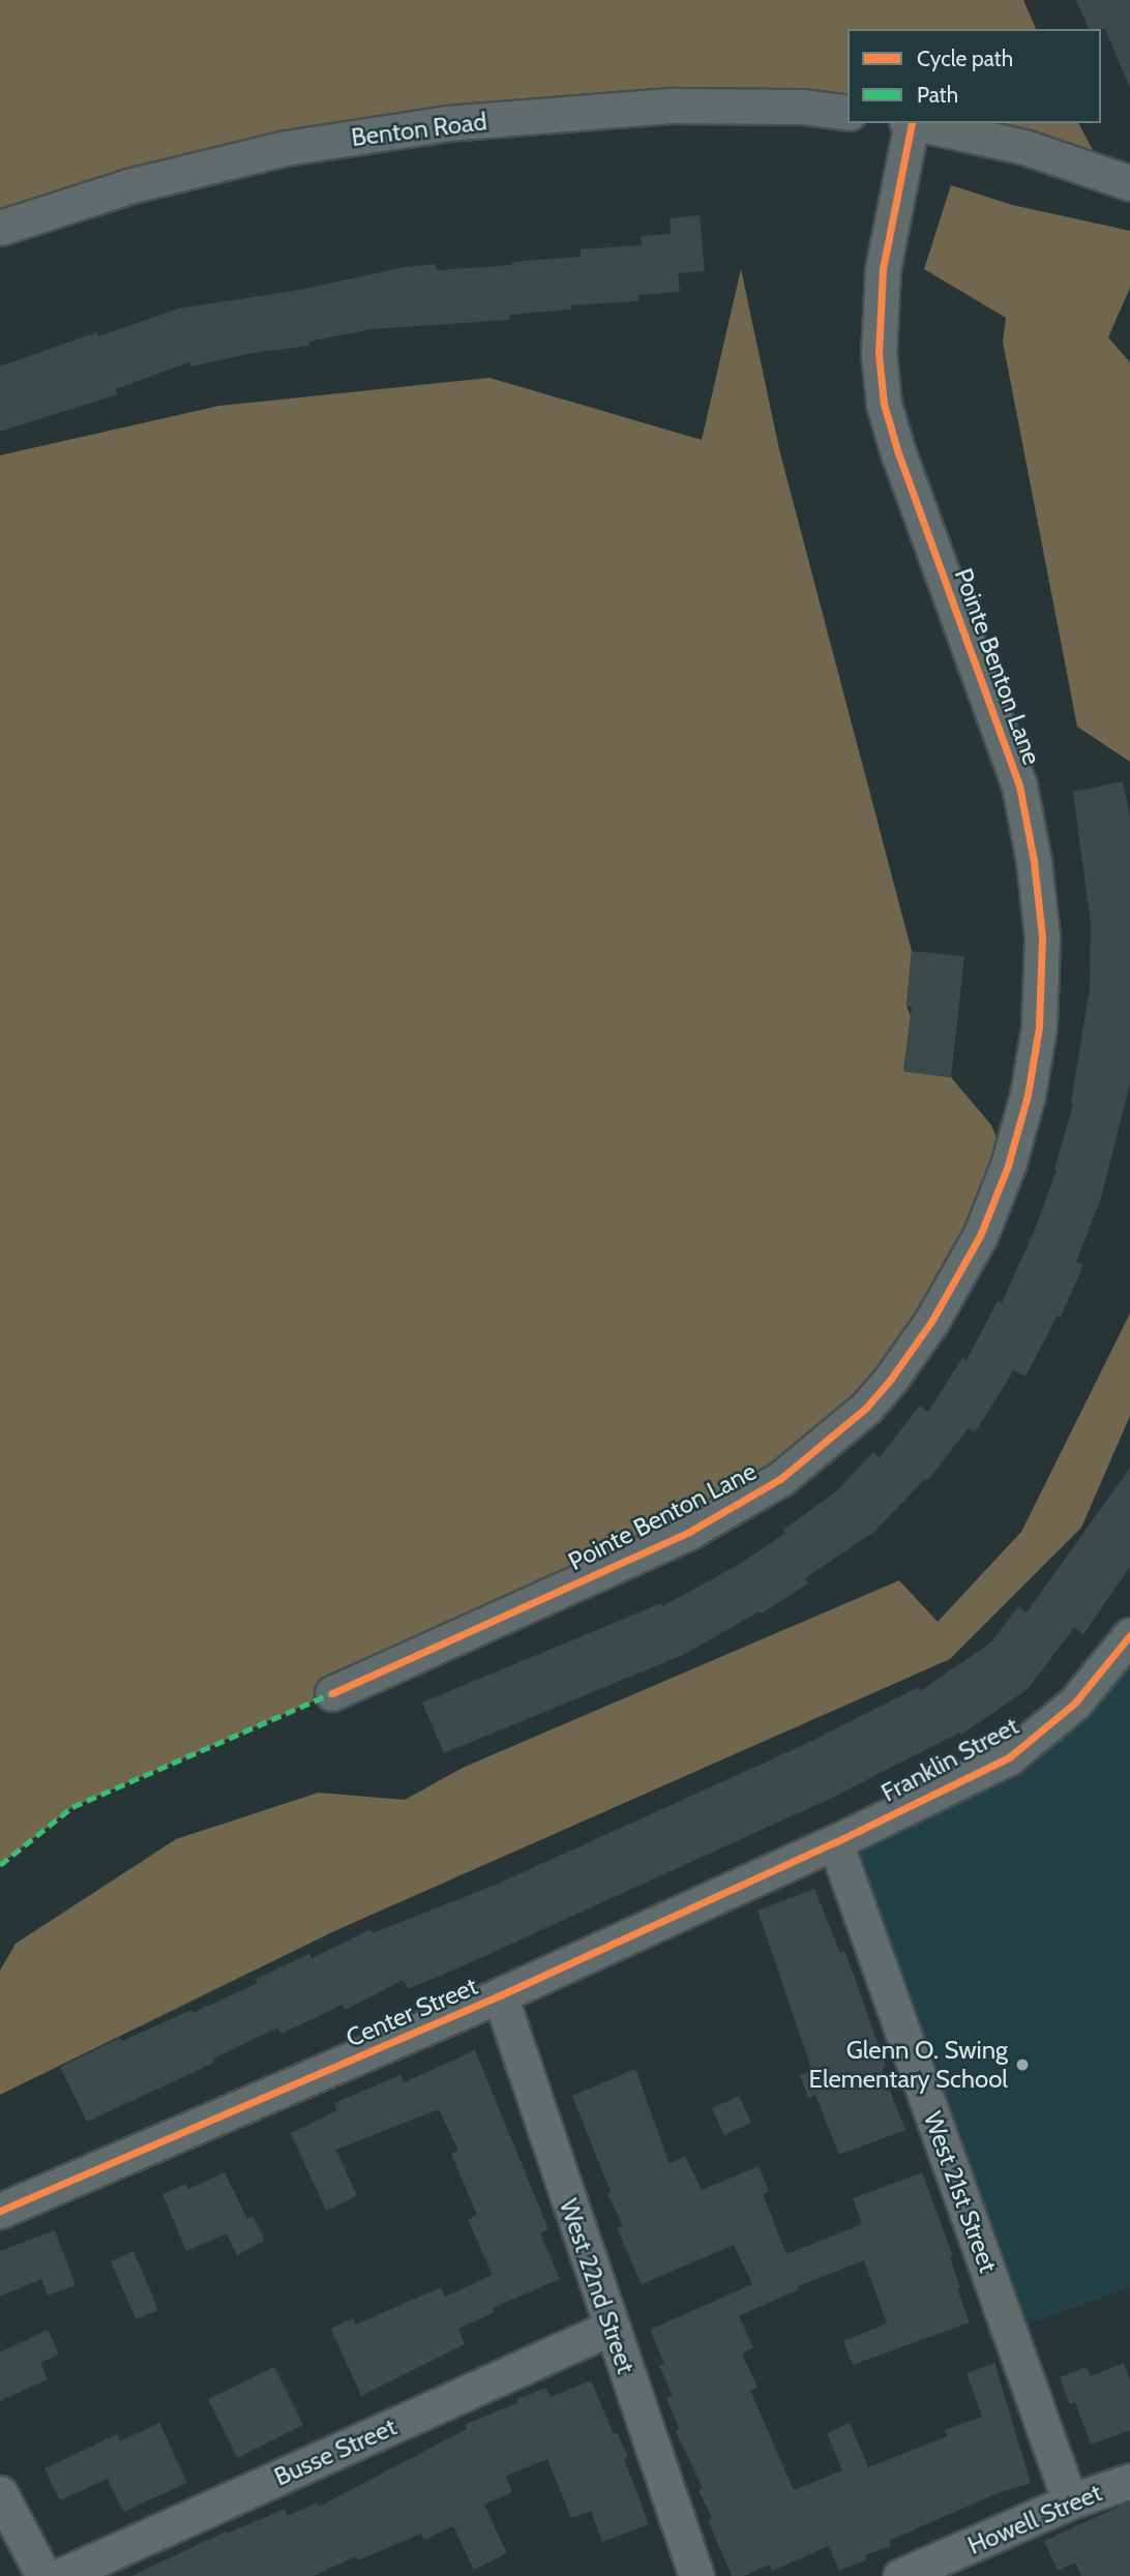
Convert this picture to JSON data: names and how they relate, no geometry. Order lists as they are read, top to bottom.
{
  "streets": {
    "street": [
      "Benton Road",
      "Pointe Benton Lane",
      "Franklin Street",
      "Center Street",
      "West 21st Street",
      "West 22nd Street",
      "Busse Street",
      "Howell Street"
    ]
  },
  "crossings": [
    ["Franklin Street", "Center Street"],
    ["Franklin Street", "West 21st Street"],
    ["Center Street", "West 21st Street"],
    ["Center Street", "West 22nd Street"],
    ["West 21st Street", "Howell Street"],
    ["West 22nd Street", "Busse Street"]
  ],
  "places": ["Glenn O. Swing Elementary School"],
  "legend": ["Cycle path", "Path"]
}
